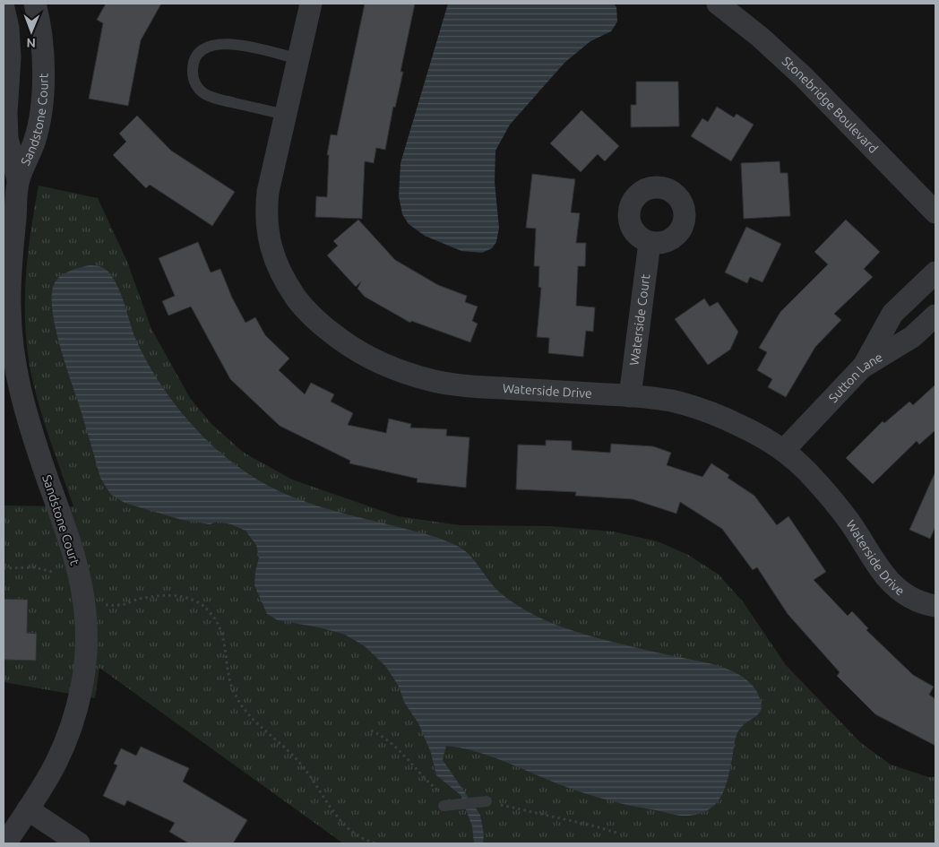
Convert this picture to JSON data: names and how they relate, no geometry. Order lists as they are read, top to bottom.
{
  "streets": {
    "street": [
      "Stonebridge Boulevard",
      "Sandstone Court",
      "Waterside Court",
      "Sutton Lane",
      "Waterside Drive"
    ]
  },
  "crossings": [
    ["Waterside Court", "Waterside Drive"],
    ["Sutton Lane", "Waterside Drive"]
  ],
  "north": "bottom"
}
